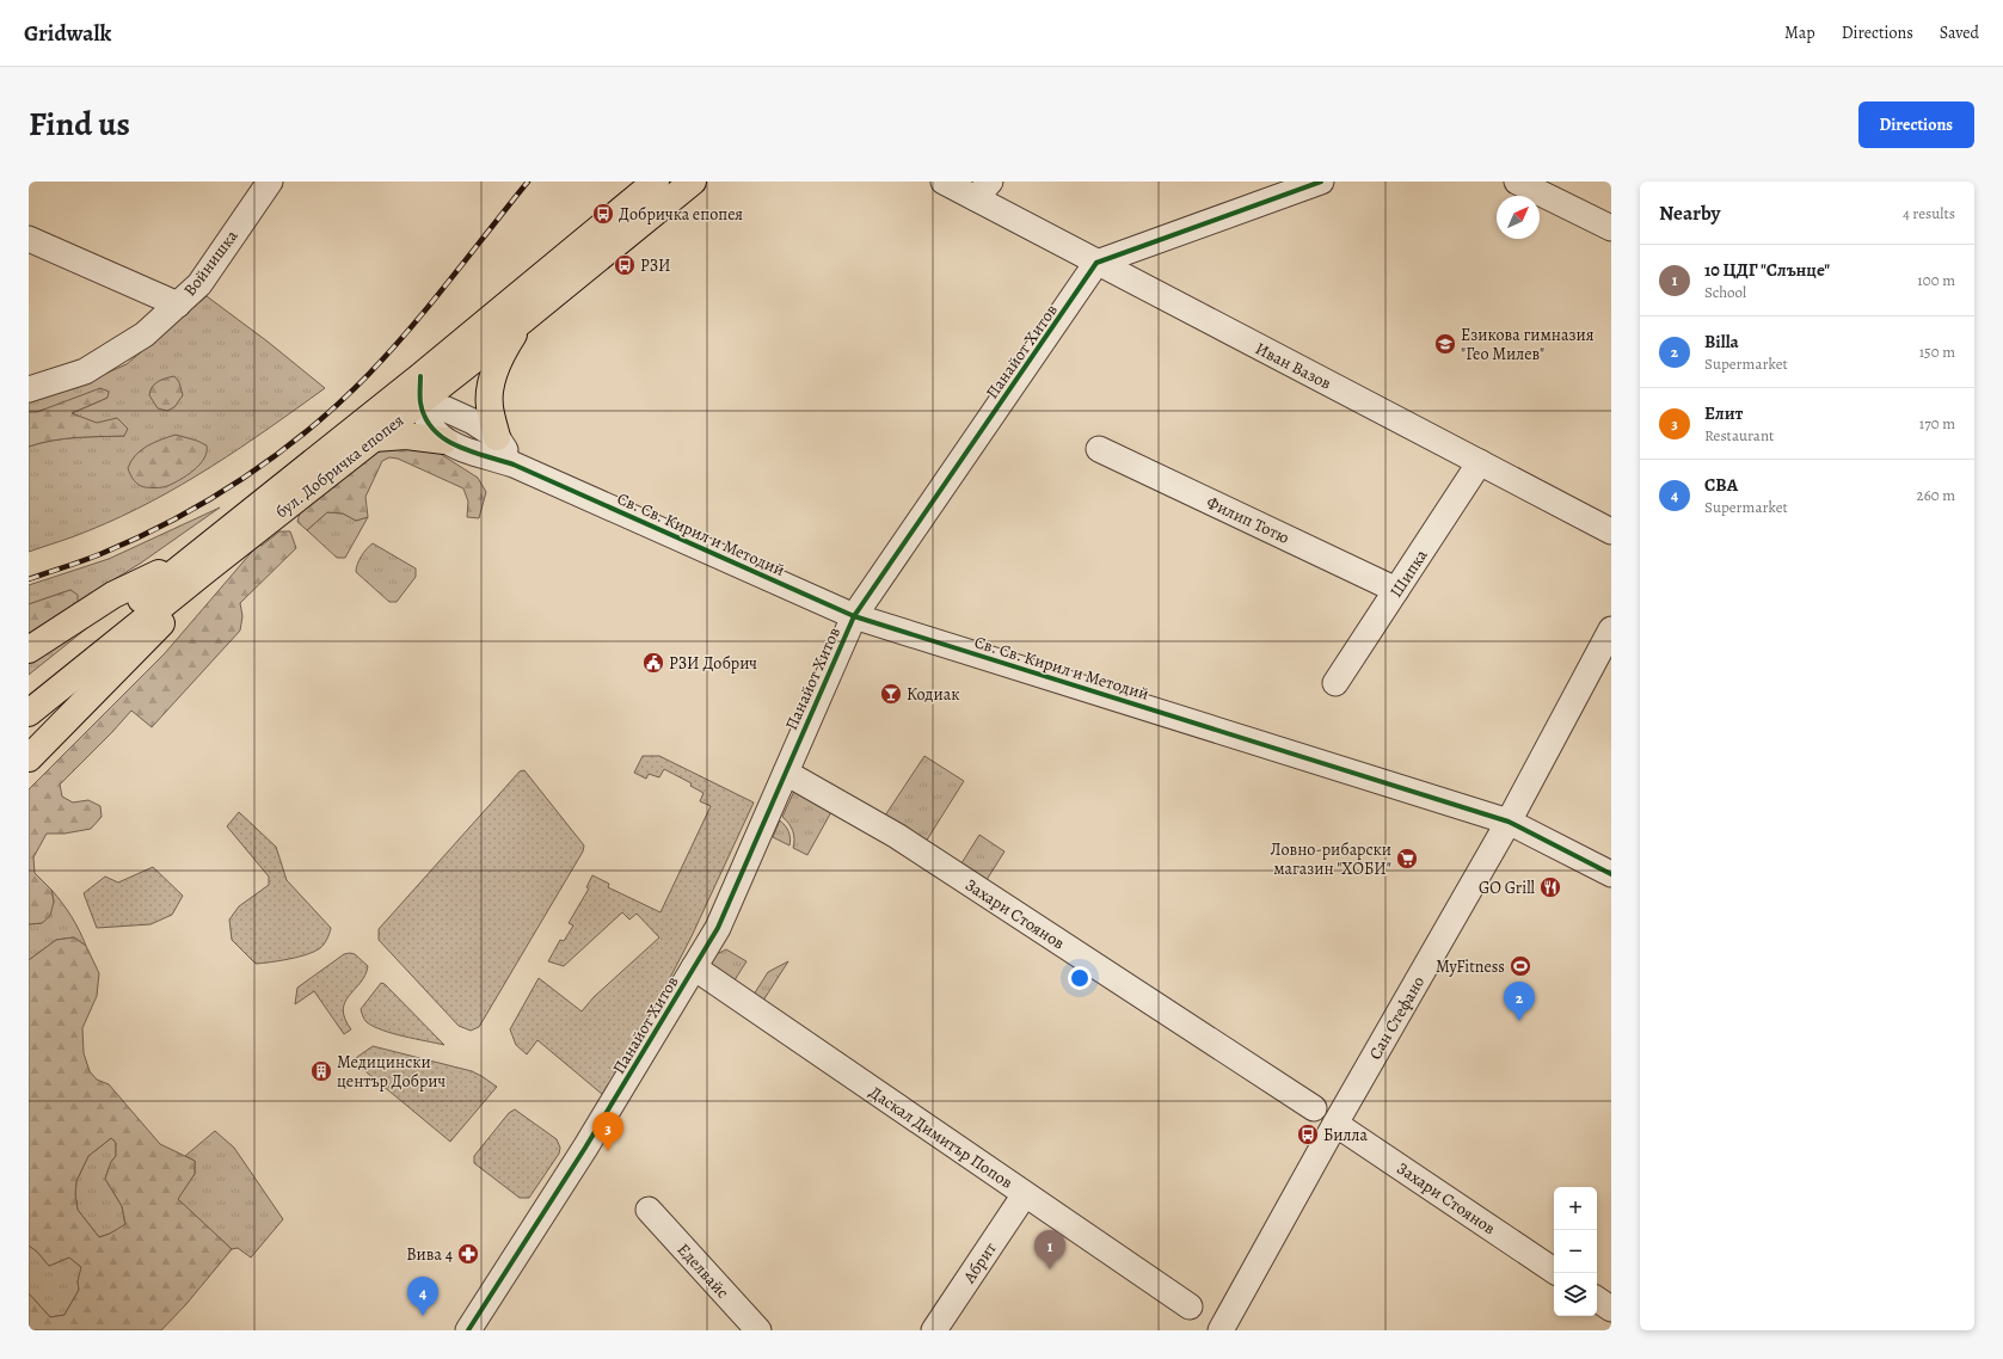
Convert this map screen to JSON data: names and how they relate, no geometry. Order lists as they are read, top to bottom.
{
  "streets": {
    "main road": ["бул. Добричка епопея"],
    "street": [
      "Войнишка",
      "Панайот Хитов",
      "Иван Вазов",
      "Филип Тотю",
      "Св. Св. Кирил и Методий",
      "Шипка",
      "Захари Стоянов",
      "Сан Стефано",
      "Даскал Димитър Попов",
      "Абрит",
      "Еделвайс"
    ]
  },
  "crossings": [
    ["Панайот Хитов", "Иван Вазов"],
    ["Панайот Хитов", "Св. Св. Кирил и Методий"],
    ["Панайот Хитов", "Захари Стоянов"],
    ["Панайот Хитов", "Даскал Димитър Попов"],
    ["Иван Вазов", "Шипка"],
    ["Филип Тотю", "Шипка"],
    ["Св. Св. Кирил и Методий", "Сан Стефано"],
    ["Захари Стоянов", "Сан Стефано"],
    ["Даскал Димитър Попов", "Абрит"]
  ],
  "places": {
    "bus stop": ["Добричка епопея", "РЗИ", "Билла"],
    "school or university": ["Езикова гимназия \"Гео Милев\""],
    "public building": ["РЗИ Добрич"],
    "bar": ["Кодиак"],
    "supermarket": ["Ловно-рибарски магазин \"ХОБИ\""],
    "restaurant": ["GO Grill"],
    "sports": ["MyFitness"],
    "building": ["Медицински център Добрич"],
    "pharmacy": ["Вива 4"]
  },
  "north": "top right",
  "page": {
    "header": "Gridwalk",
    "nav": ["Map", "Directions", "Saved"],
    "title": "Find us",
    "buttons": "Directions",
    "heading": ["Nearby", "4 results"],
    "list": [
      {
        "mark": "1",
        "name": "10 ЦДГ \"Слънце\"",
        "note": "School",
        "value": "100 m"
      },
      {
        "mark": "2",
        "name": "Billa",
        "note": "Supermarket",
        "value": "150 m"
      },
      {
        "mark": "3",
        "name": "Елит",
        "note": "Restaurant",
        "value": "170 m"
      },
      {
        "mark": "4",
        "name": "CBA",
        "note": "Supermarket",
        "value": "260 m"
      }
    ],
    "pins": [
      "2",
      "3",
      "1",
      "4"
    ],
    "map_buttons": ["+", "−"]
  }
}
